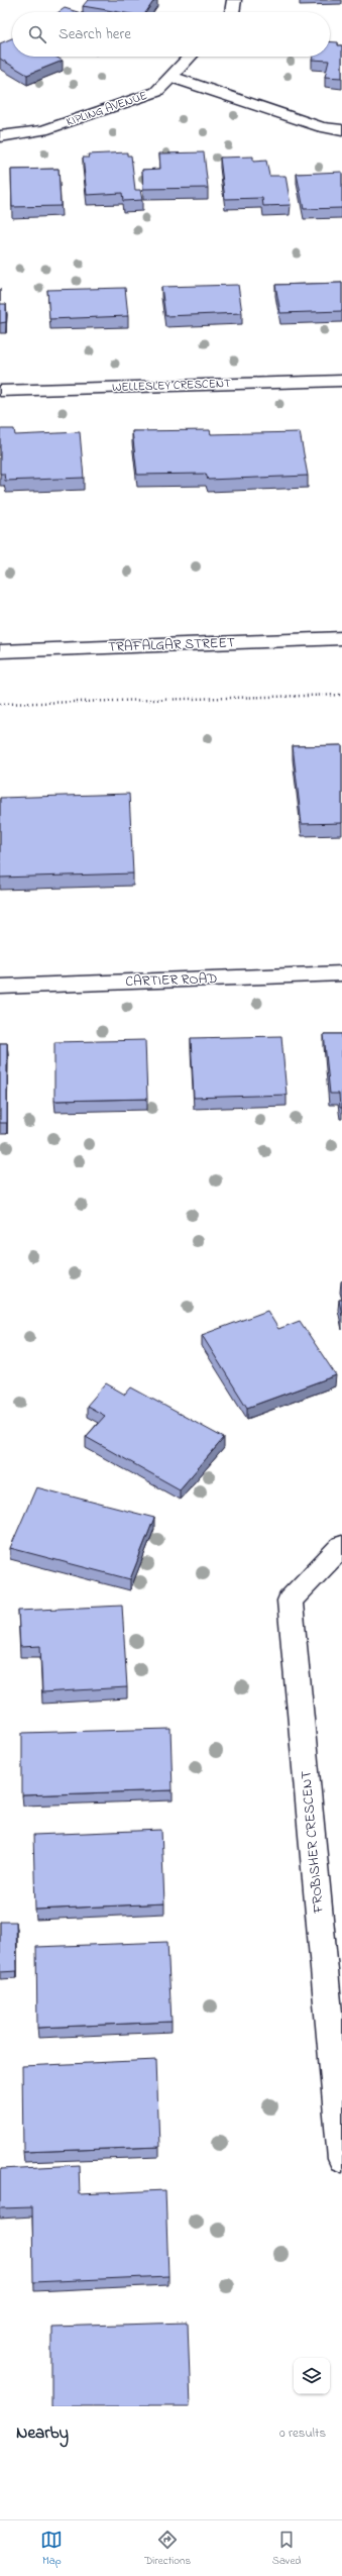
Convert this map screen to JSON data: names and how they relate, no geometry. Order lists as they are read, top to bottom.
{
  "streets": {
    "street": [
      "KIPLING AVENUE",
      "WELLESLEY CRESCENT",
      "TRAFALGAR STREET",
      "CARTIER ROAD",
      "FROBISHER CRESCENT"
    ]
  },
  "page": {
    "search": "Search here",
    "heading": ["Nearby", "0 results"],
    "nav": ["Map", "Directions", "Saved"]
  }
}
